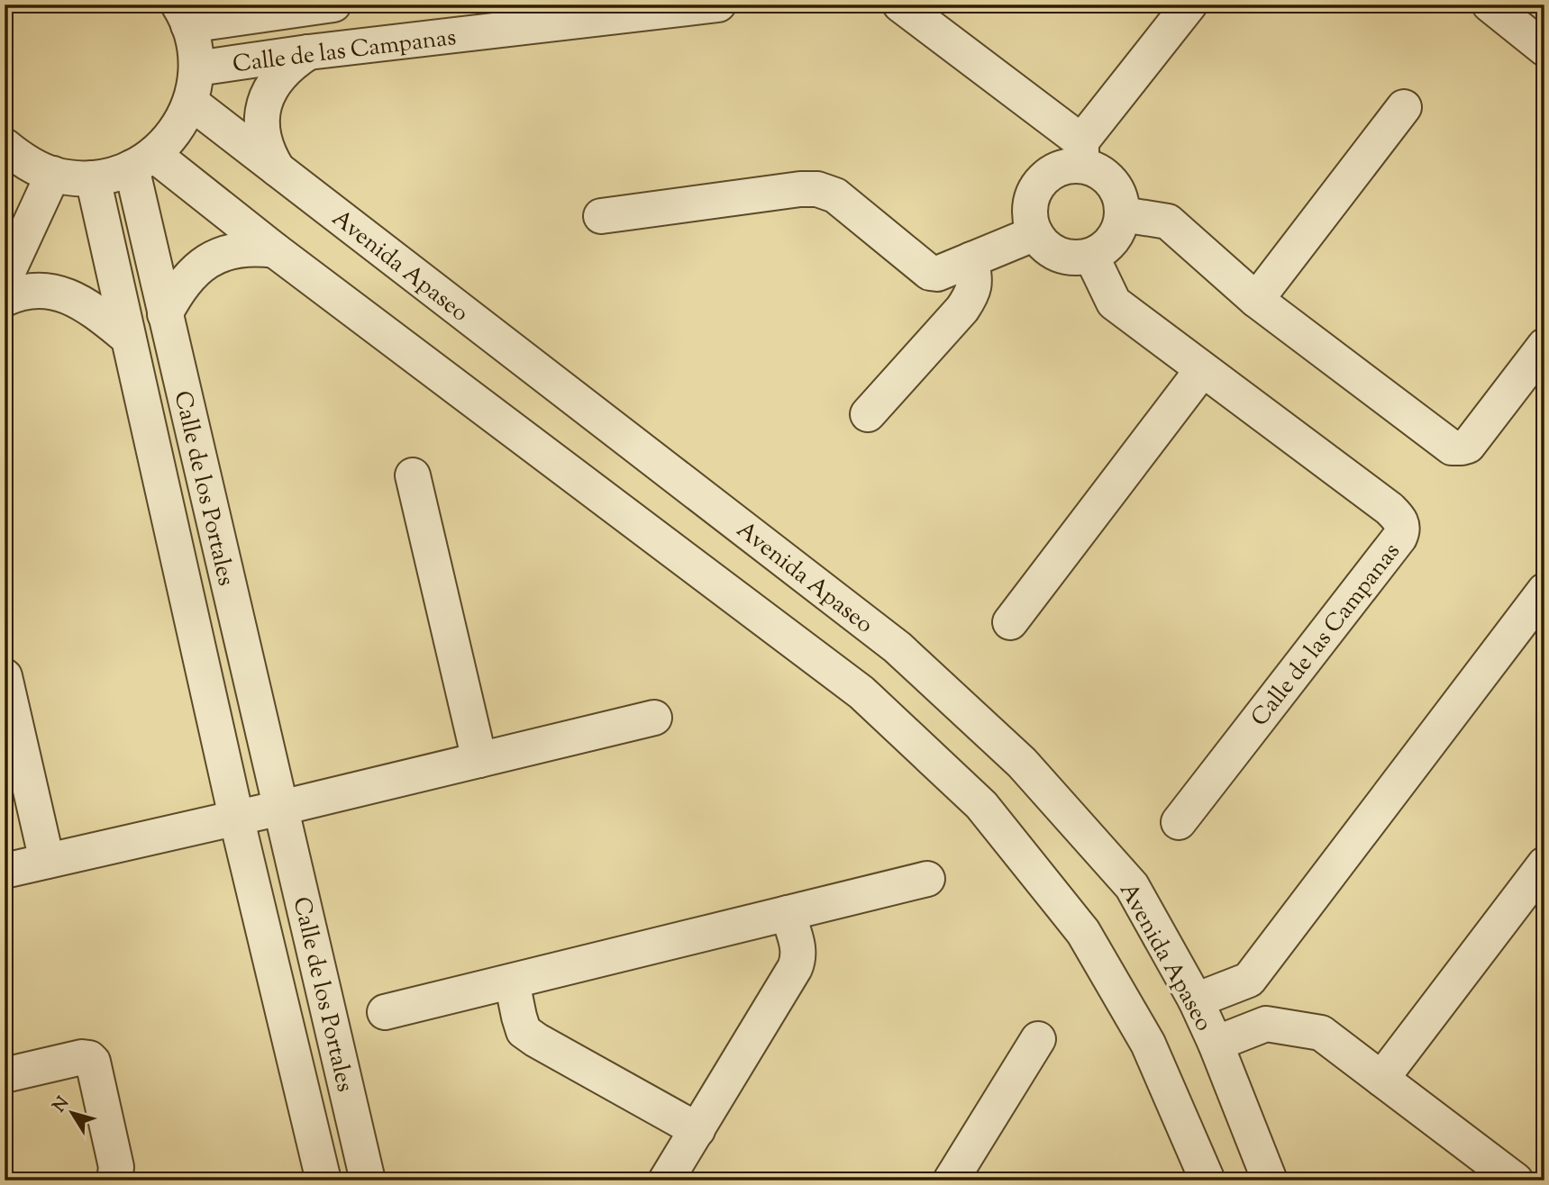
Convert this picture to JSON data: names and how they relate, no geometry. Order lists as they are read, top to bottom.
{
  "streets": {
    "street": ["Calle de las Campanas", "Avenida Apaseo", "Calle de los Portales"]
  },
  "north": "top left"
}
